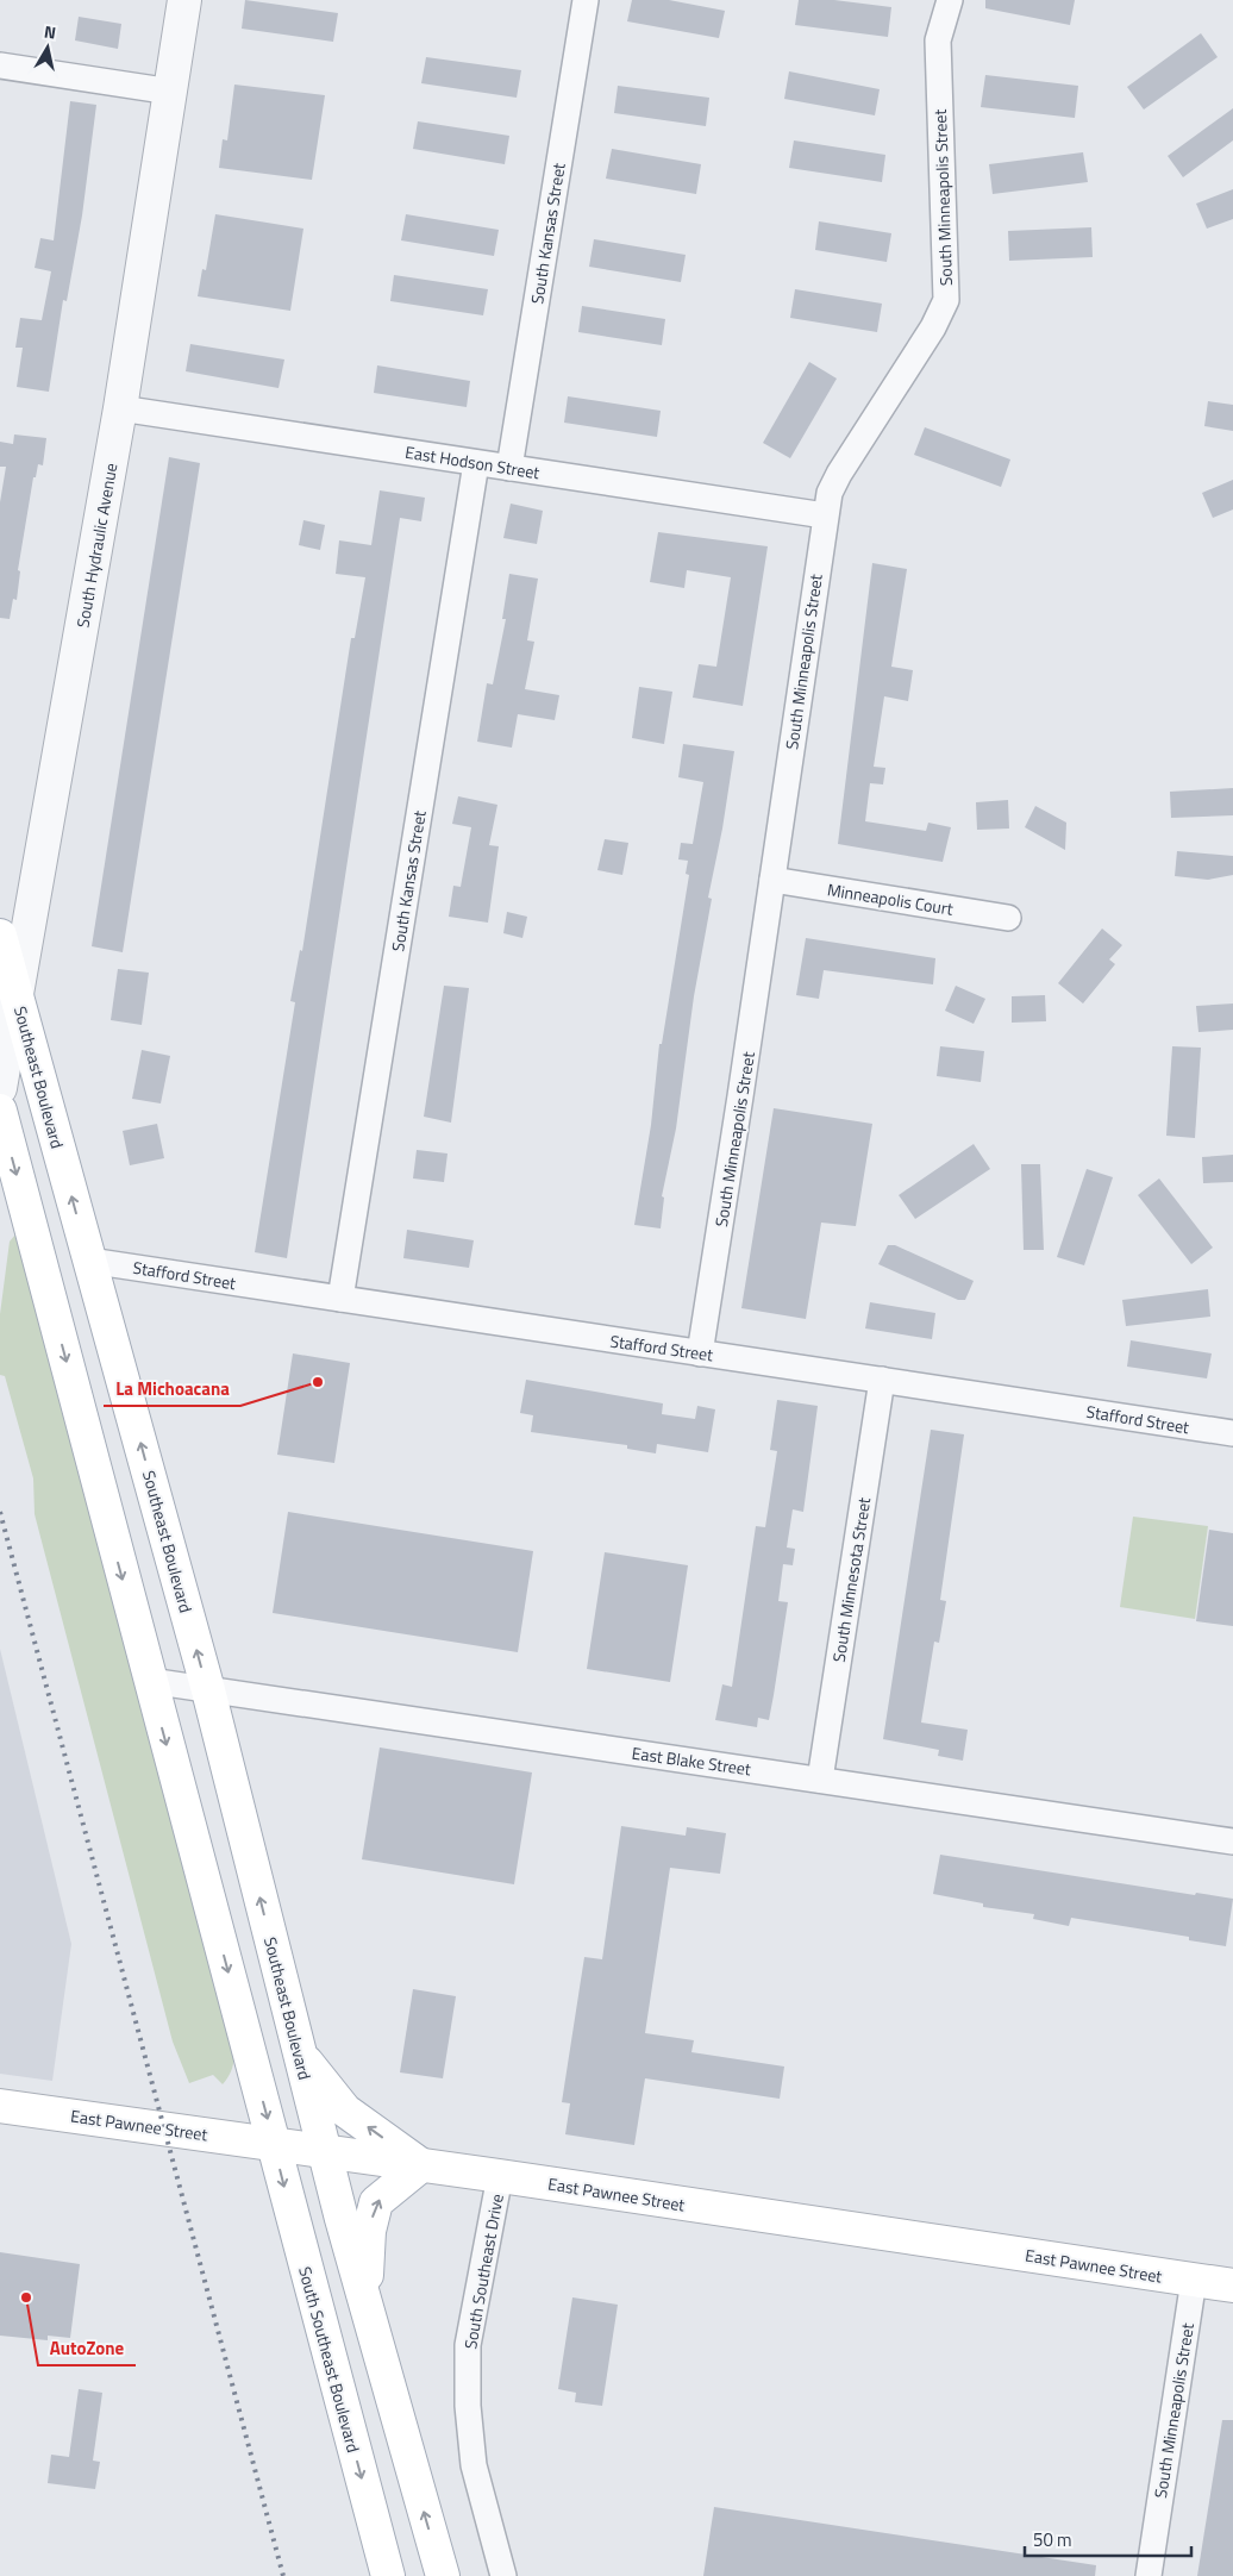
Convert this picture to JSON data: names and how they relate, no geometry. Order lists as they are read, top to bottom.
{
  "streets": {
    "main road": ["Southeast Boulevard", "East Pawnee Street", "South Southeast Boulevard"],
    "street": [
      "South Minneapolis Street",
      "South Kansas Street",
      "East Hodson Street",
      "South Hydraulic Avenue",
      "Minneapolis Court",
      "Stafford Street",
      "South Minnesota Street",
      "East Blake Street",
      "South Southeast Drive"
    ]
  },
  "crossings": [
    ["South Minneapolis Street", "East Hodson Street"],
    ["South Minneapolis Street", "Minneapolis Court"],
    ["South Minneapolis Street", "Stafford Street"],
    ["South Minneapolis Street", "East Pawnee Street"],
    ["South Kansas Street", "East Hodson Street"],
    ["South Kansas Street", "Stafford Street"],
    ["East Hodson Street", "South Hydraulic Avenue"],
    ["South Hydraulic Avenue", "Southeast Boulevard"],
    ["Southeast Boulevard", "Stafford Street"],
    ["Southeast Boulevard", "East Blake Street"],
    ["Southeast Boulevard", "East Pawnee Street"],
    ["Stafford Street", "South Minnesota Street"],
    ["South Minnesota Street", "East Blake Street"],
    ["East Pawnee Street", "South Southeast Drive"],
    ["East Pawnee Street", "South Southeast Boulevard"]
  ],
  "places": ["La Michoacana", "AutoZone"],
  "scale_bar": "50 m",
  "north": "top"
}
